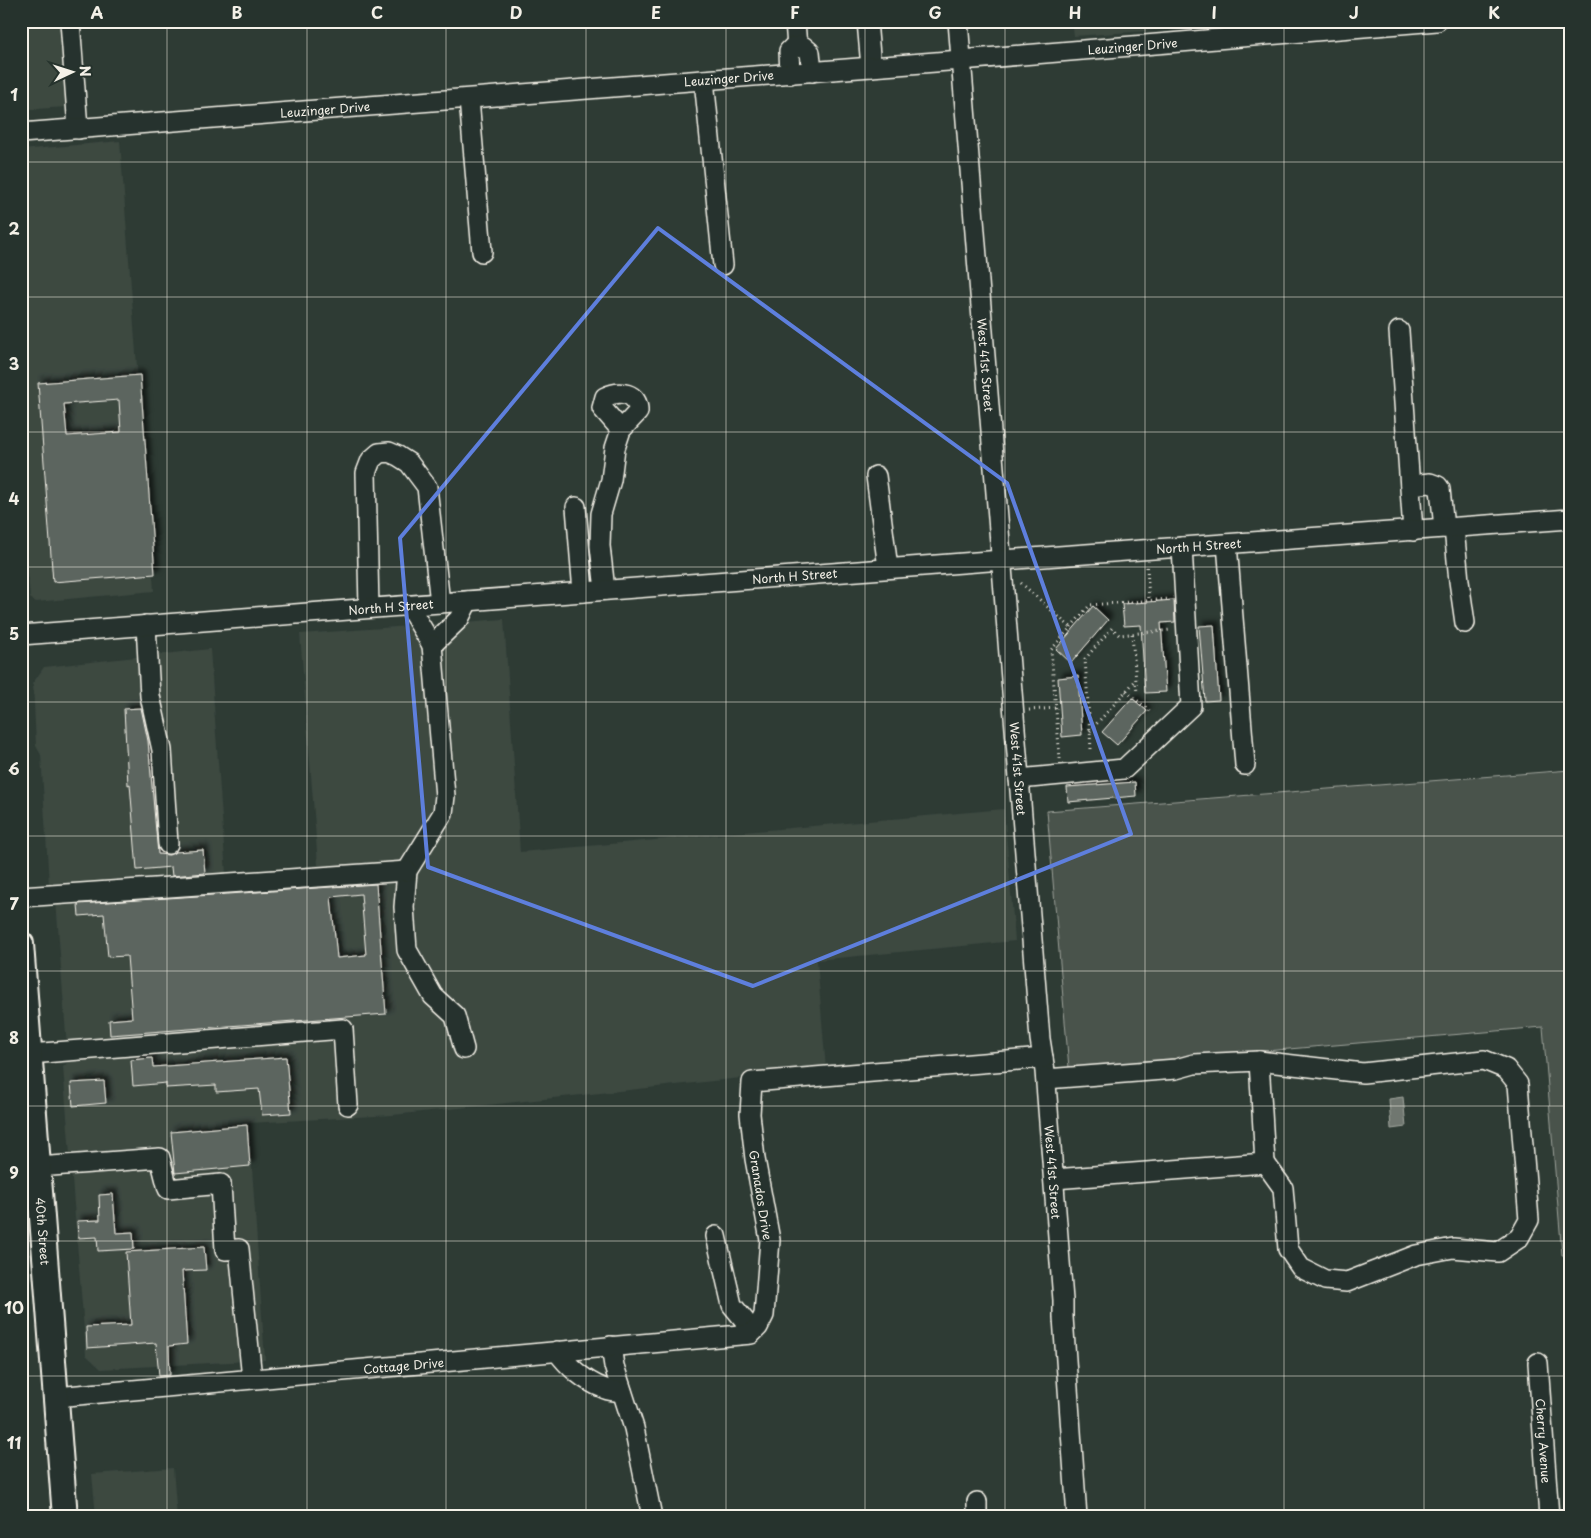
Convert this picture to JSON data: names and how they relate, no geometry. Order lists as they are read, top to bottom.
{
  "streets": {
    "main road": ["40th Street"],
    "street": [
      "Leuzinger Drive",
      "West 41st Street",
      "North H Street",
      "Granados Drive",
      "Cottage Drive",
      "Cherry Avenue"
    ]
  },
  "crossings": [
    ["Leuzinger Drive", "West 41st Street"],
    ["West 41st Street", "North H Street"],
    ["West 41st Street", "Granados Drive"],
    ["Granados Drive", "Cottage Drive"],
    ["40th Street", "Cottage Drive"]
  ],
  "north": "right",
  "grid": {
    "columns": [
      "A",
      "B",
      "C",
      "D",
      "E",
      "F",
      "G",
      "H",
      "I",
      "J",
      "K"
    ],
    "rows": [
      "1",
      "2",
      "3",
      "4",
      "5",
      "6",
      "7",
      "8",
      "9",
      "10",
      "11"
    ]
  }
}
